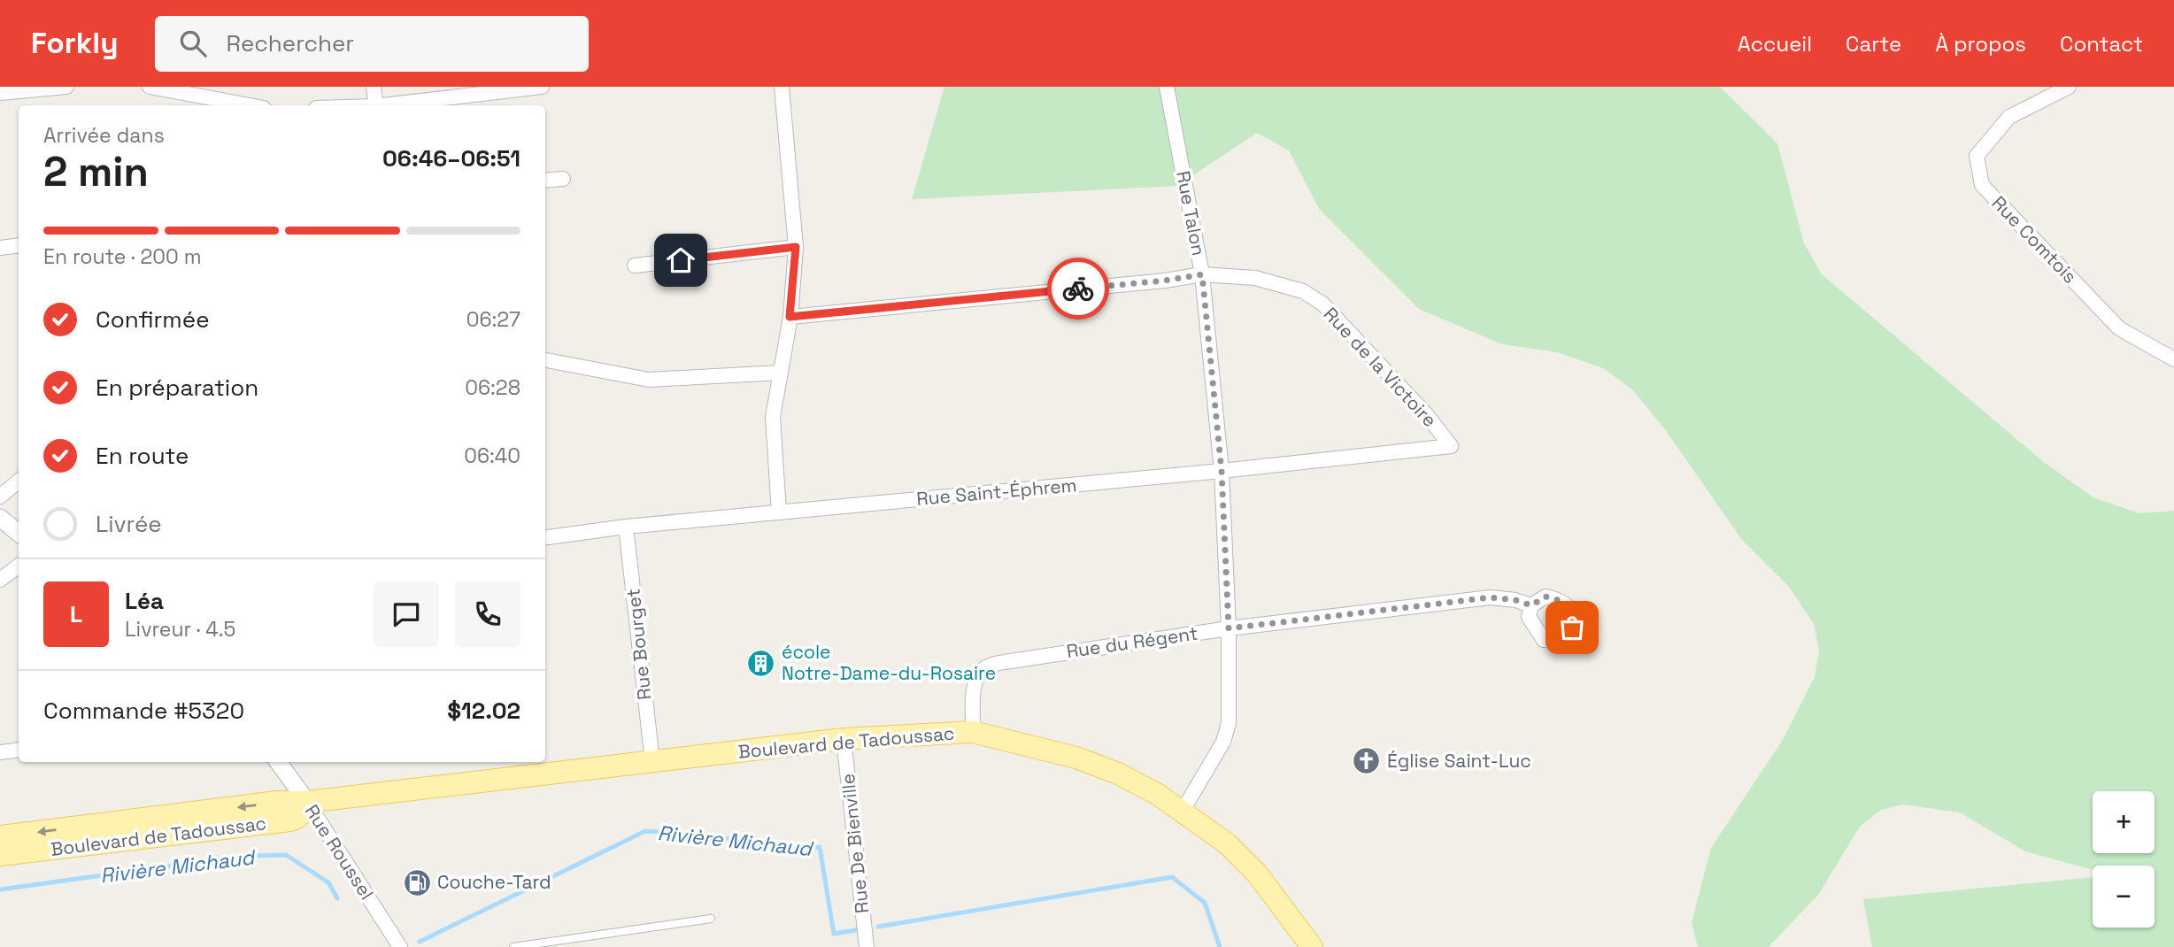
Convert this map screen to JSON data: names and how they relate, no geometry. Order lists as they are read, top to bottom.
{
  "streets": {
    "main road": ["Boulevard de Tadoussac"],
    "street": [
      "Rue Talon",
      "Rue Comtois",
      "Rue de la Victoire",
      "Rue Saint-Éphrem",
      "Rue du Régent",
      "Rue Bourget",
      "Rue De Bienville",
      "Rue Roussel"
    ]
  },
  "crossings": [
    ["Rue Talon", "Rue de la Victoire"],
    ["Rue Talon", "Rue Saint-Éphrem"],
    ["Rue Talon", "Rue du Régent"],
    ["Rue Talon", "Boulevard de Tadoussac"],
    ["Rue de la Victoire", "Rue Saint-Éphrem"],
    ["Rue Saint-Éphrem", "Rue Bourget"],
    ["Rue du Régent", "Boulevard de Tadoussac"],
    ["Rue Bourget", "Boulevard de Tadoussac"],
    ["Boulevard de Tadoussac", "Rue De Bienville"],
    ["Boulevard de Tadoussac", "Rue Roussel"]
  ],
  "water": ["Rivière Michaud"],
  "places": {
    "building": ["école Notre-Dame-du-Rosaire"],
    "church": ["Église Saint-Luc"],
    "fuel station": ["Couche-Tard"]
  },
  "page": {
    "header": "Forkly",
    "search": "Rechercher",
    "nav": [
      "Accueil",
      "Carte",
      "À propos",
      "Contact"
    ],
    "heading": ["2 min", "Arrivée dans", "06:46–06:51"],
    "panel": [
      "Léa",
      "Livreur · 4.5",
      "Commande #5320",
      "$12.02"
    ],
    "bar": "En route · 200 m",
    "list": [
      ["Confirmée", "06:27"],
      ["En préparation", "06:28"],
      ["En route", "06:40"],
      "Livrée"
    ],
    "round": "L",
    "map_buttons": ["+", "−"]
  }
}
